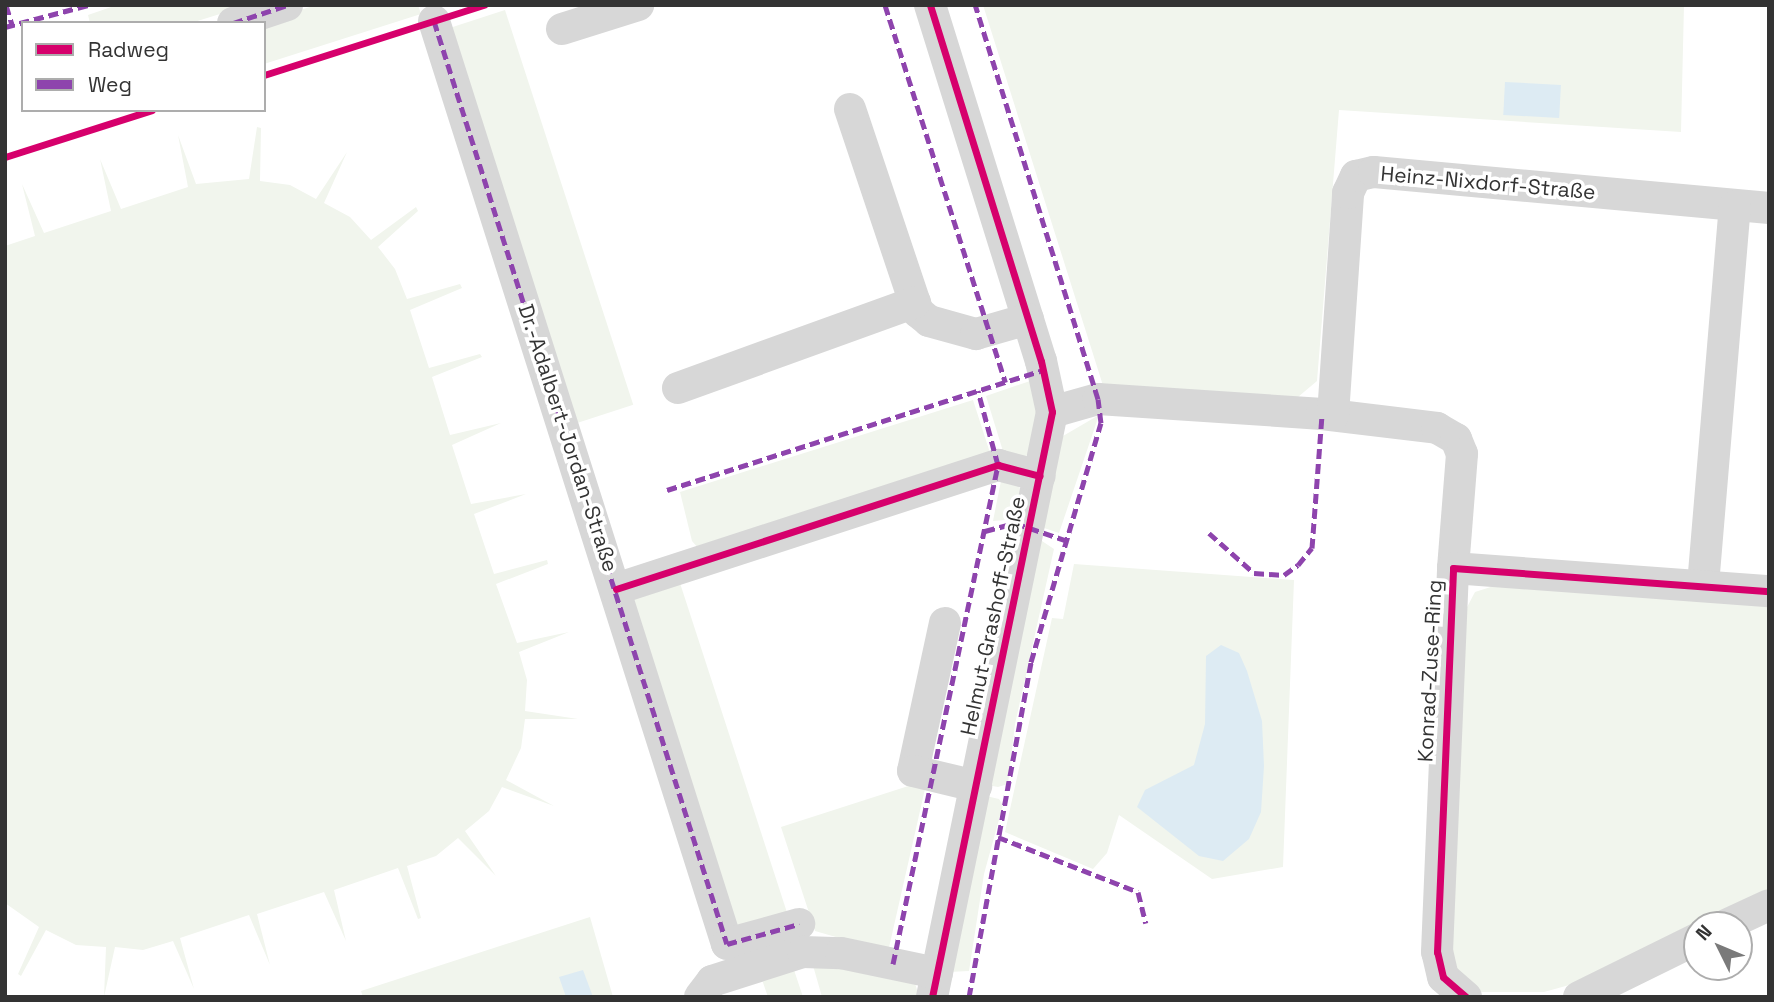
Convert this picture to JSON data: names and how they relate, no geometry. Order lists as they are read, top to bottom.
{
  "streets": {
    "street": [
      "Heinz-Nixdorf-Straße",
      "Dr.-Adalbert-Jordan-Straße",
      "Helmut-Grashoff-Straße",
      "Konrad-Zuse-Ring"
    ]
  },
  "crossings": [
    ["Heinz-Nixdorf-Straße", "Konrad-Zuse-Ring"],
    ["Helmut-Grashoff-Straße", "Konrad-Zuse-Ring"]
  ],
  "legend": ["Radweg", "Weg"],
  "north": "top left"
}
